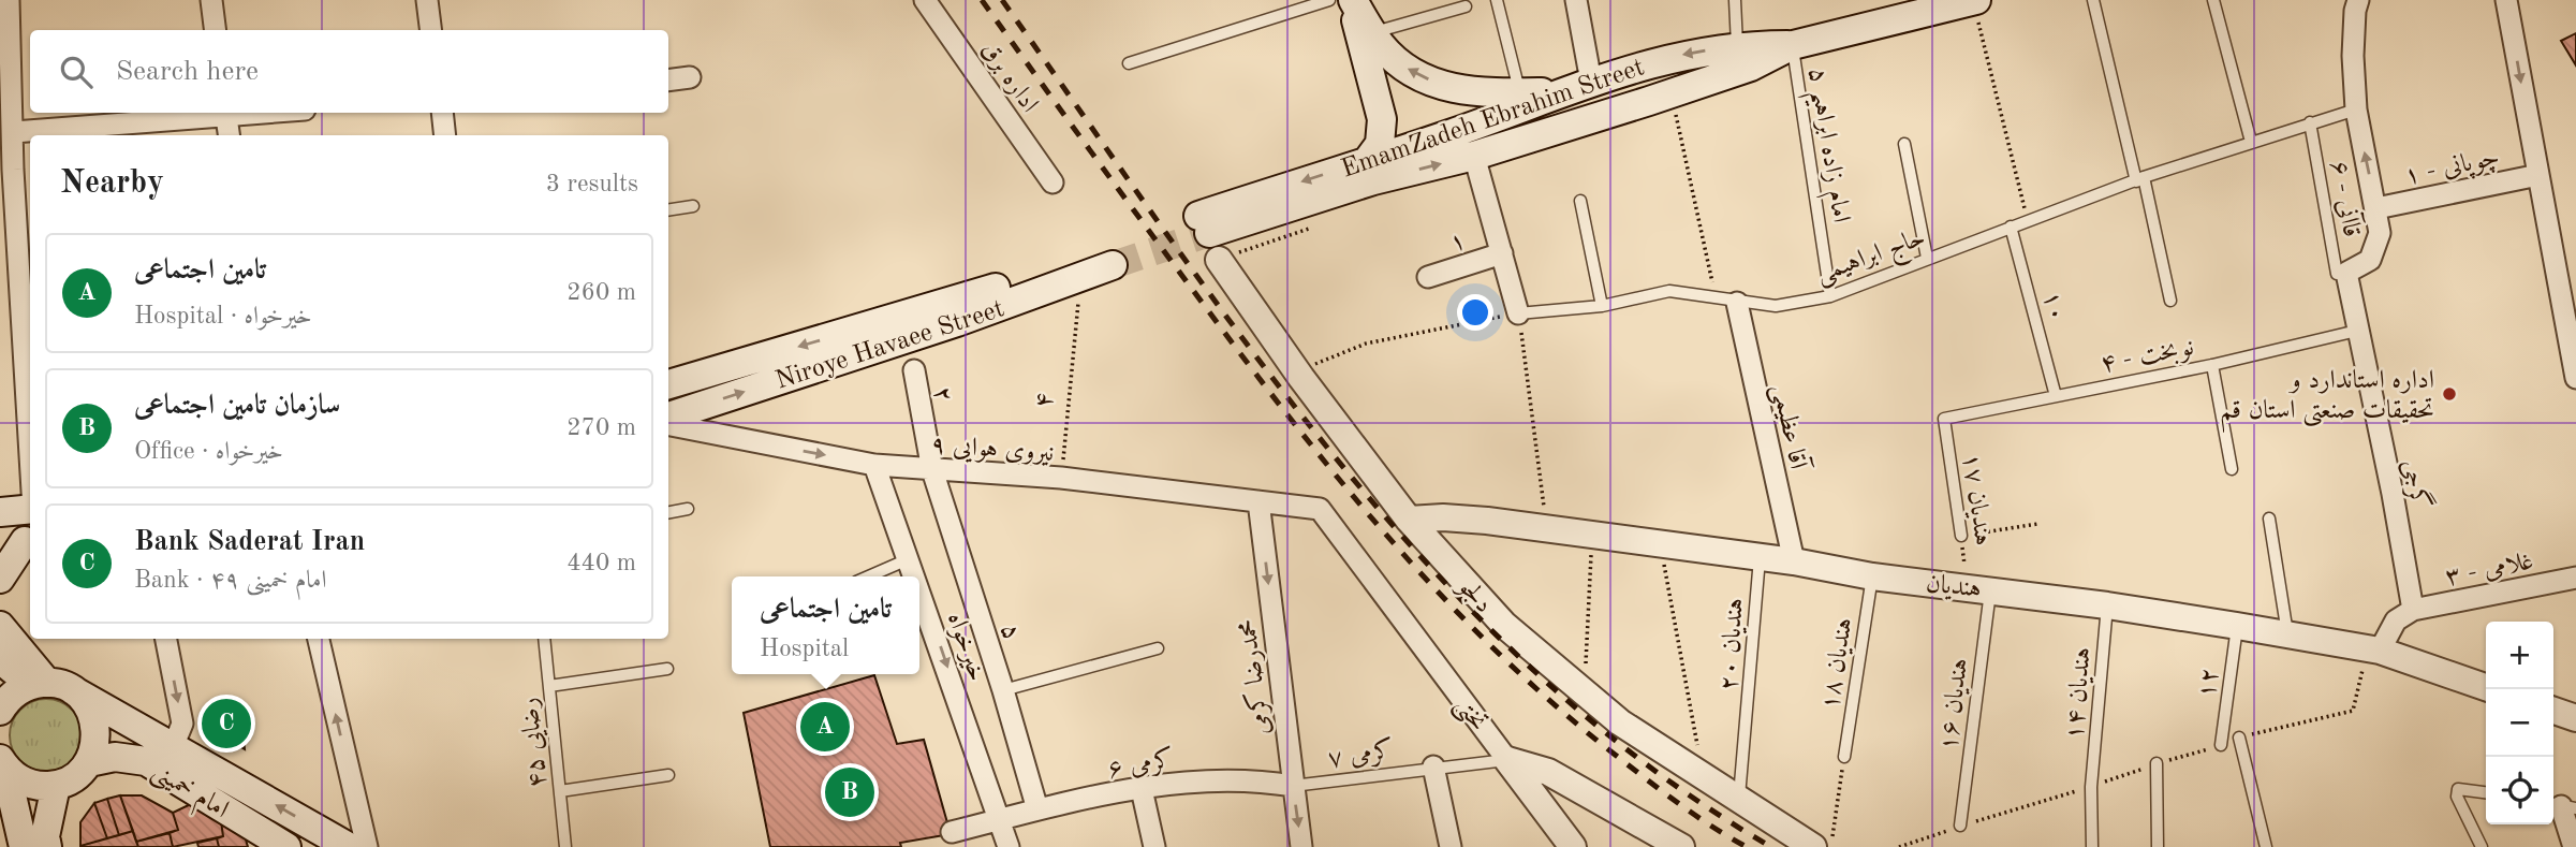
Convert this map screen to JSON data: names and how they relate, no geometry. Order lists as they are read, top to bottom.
{
  "streets": {
    "main road": ["EmamZadeh Ebrahim Street", "Niroye Havaee Street", "امام خمینی"],
    "street": [
      "اداره برق",
      "۱ - چوپانی",
      "۱",
      "۲",
      "آقا عظیمی",
      "نیروی هوایی ۹",
      "گرجی",
      "۳ - غلامی",
      "هندیان",
      "دلجو",
      "۵",
      "خیرخواه",
      "محمدرضا کرمی",
      "تختی",
      "کرمی ۶"
    ],
    "lane": [
      "امام زاده ابراهیم ۵",
      "۶ - قاآنی",
      "حاج ابراهیمی",
      "۱۰",
      "۴ - نوبخت",
      "هندیان ۱۷",
      "هندیان ۲۰",
      "هندیان ۱۸",
      "۱۲",
      "هندیان ۱۴",
      "هندیان ۱۶",
      "رضایی ۴۵",
      "کرمی ۷"
    ],
    "path": ["۴"]
  },
  "crossings": [
    ["EmamZadeh Ebrahim Street", "امام زاده ابراهیم ۵"],
    ["امام زاده ابراهیم ۵", "حاج ابراهیمی"],
    ["۶ - قاآنی", "حاج ابراهیمی"],
    ["۶ - قاآنی", "گرجی"],
    ["حاج ابراهیمی", "۱۰"],
    ["حاج ابراهیمی", "آقا عظیمی"],
    ["۱۰", "۴ - نوبخت"],
    ["Niroye Havaee Street", "۴"],
    ["۴ - نوبخت", "گرجی"],
    ["۴ - نوبخت", "هندیان ۱۷"],
    ["۲", "نیروی هوایی ۹"],
    ["۲", "۵"],
    ["۴", "نیروی هوایی ۹"],
    ["آقا عظیمی", "هندیان"],
    ["نیروی هوایی ۹", "۵"],
    ["نیروی هوایی ۹", "خیرخواه"],
    ["نیروی هوایی ۹", "محمدرضا کرمی"],
    ["نیروی هوایی ۹", "تختی"],
    ["گرجی", "۳ - غلامی"],
    ["هندیان ۱۷", "هندیان"],
    ["هندیان ۱۷", "هندیان ۱۶"],
    ["هندیان", "دلجو"],
    ["هندیان", "هندیان ۲۰"],
    ["هندیان", "هندیان ۱۸"],
    ["هندیان", "۱۲"],
    ["هندیان", "هندیان ۱۴"],
    ["هندیان", "هندیان ۱۶"],
    ["دلجو", "هندیان ۲۰"],
    ["۵", "کرمی ۶"],
    ["خیرخواه", "کرمی ۶"],
    ["محمدرضا کرمی", "کرمی ۷"],
    ["محمدرضا کرمی", "کرمی ۶"],
    ["تختی", "کرمی ۷"],
    ["کرمی ۷", "کرمی ۶"]
  ],
  "one_way": ["خیرخواه"],
  "places": ["اداره استاندارد و تحقیقات صنعتی استان قم"],
  "page": {
    "search": "Search here",
    "heading": ["Nearby", "3 results"],
    "list": [
      {
        "mark": "A",
        "name": "تامین اجتماعی",
        "note": "Hospital · خیرخواه",
        "value": "260 m"
      },
      {
        "mark": "B",
        "name": "سازمان تامین اجتماعی",
        "note": "Office · خیرخواه",
        "value": "270 m"
      },
      {
        "mark": "C",
        "name": "Bank Saderat Iran",
        "note": "Bank · امام خمینی ۴۹",
        "value": "440 m"
      }
    ],
    "popup": ["تامین اجتماعی", "Hospital"],
    "map_buttons": ["+", "−"],
    "pins": ["C", "A", "B"]
  }
}
